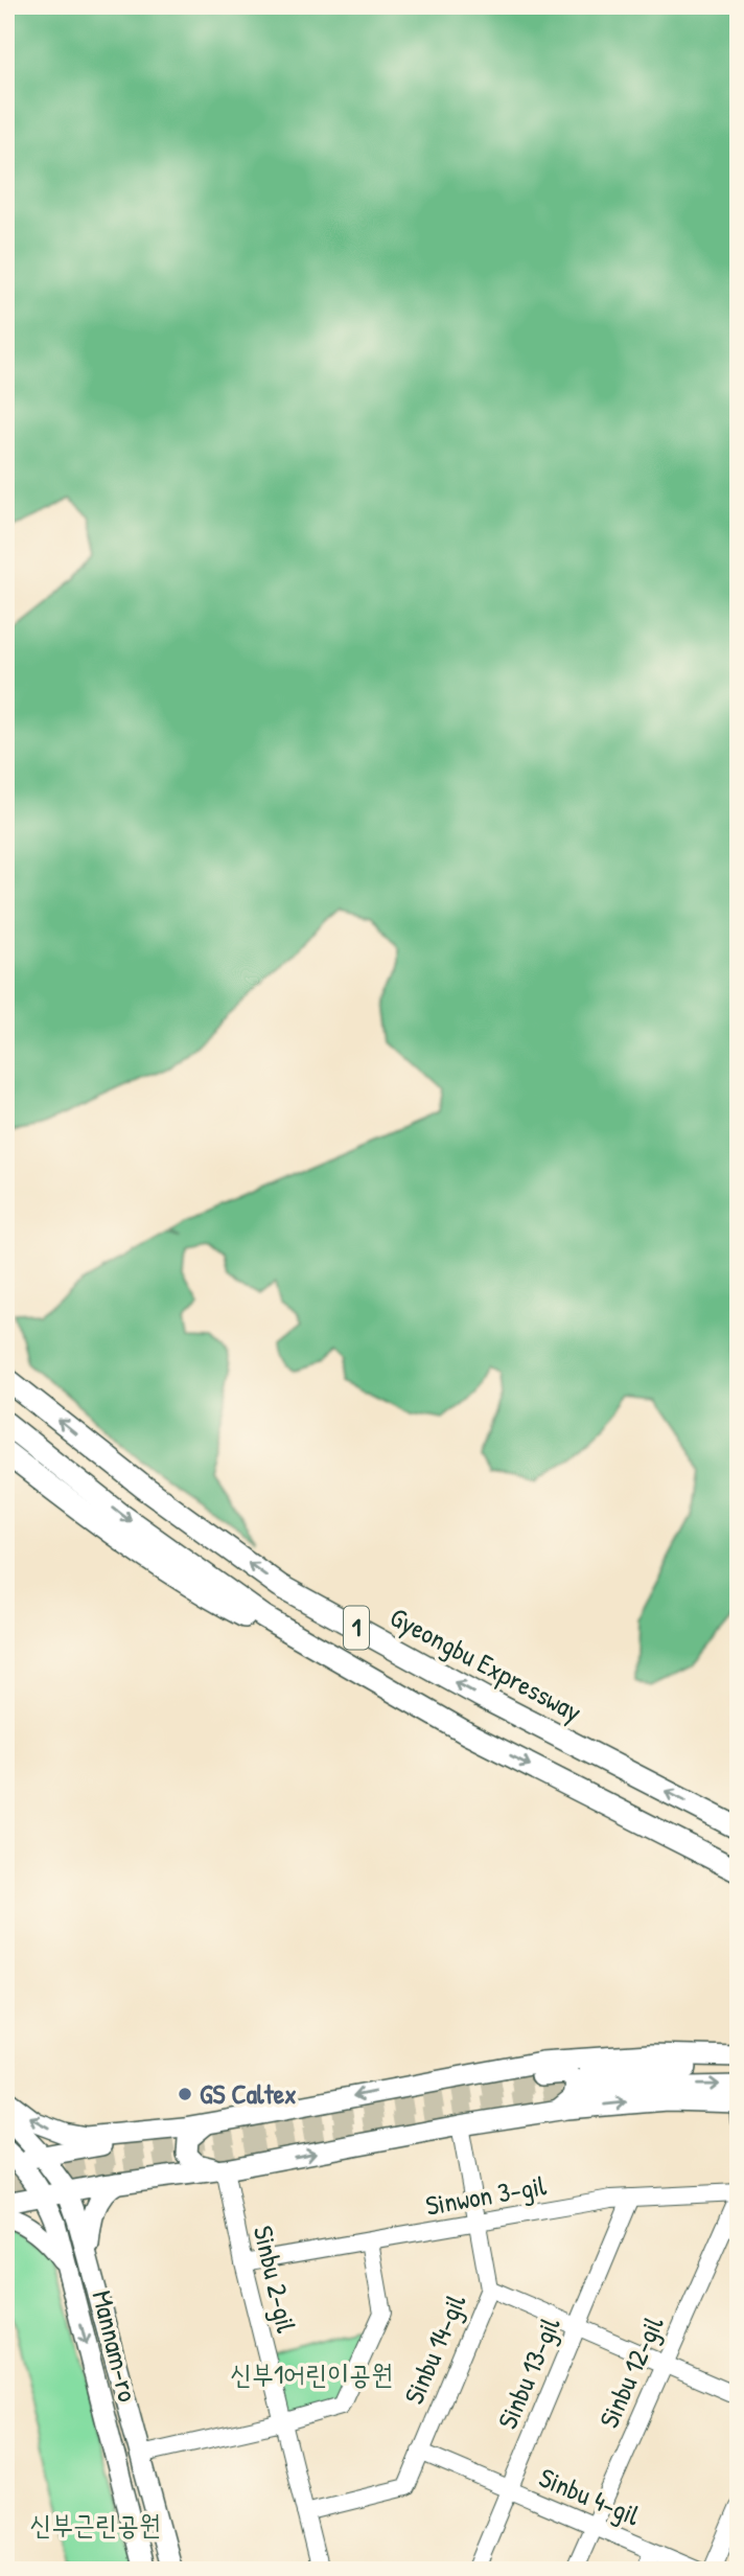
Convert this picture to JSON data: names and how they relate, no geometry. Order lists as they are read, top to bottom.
{
  "streets": {
    "highway": ["1", "Gyeongbu Expressway"],
    "main road": ["Mannam-ro"],
    "street": [
      "Sinwon 3-gil",
      "Sinbu 2-gil",
      "Sinbu 14-gil",
      "Sinbu 12-gil",
      "Sinbu 13-gil",
      "Sinbu 4-gil"
    ]
  },
  "crossings": [
    ["Sinwon 3-gil", "Sinbu 2-gil"],
    ["Sinwon 3-gil", "Sinbu 14-gil"],
    ["Sinwon 3-gil", "Sinbu 12-gil"],
    ["Sinwon 3-gil", "Sinbu 13-gil"],
    ["Sinbu 2-gil", "Sinbu 14-gil"],
    ["Sinbu 14-gil", "Sinbu 4-gil"],
    ["Sinbu 12-gil", "Sinbu 4-gil"],
    ["Sinbu 13-gil", "Sinbu 4-gil"]
  ],
  "parks": ["신부1어린이공원", "신부근린공원"],
  "places": ["GS Caltex"]
}
